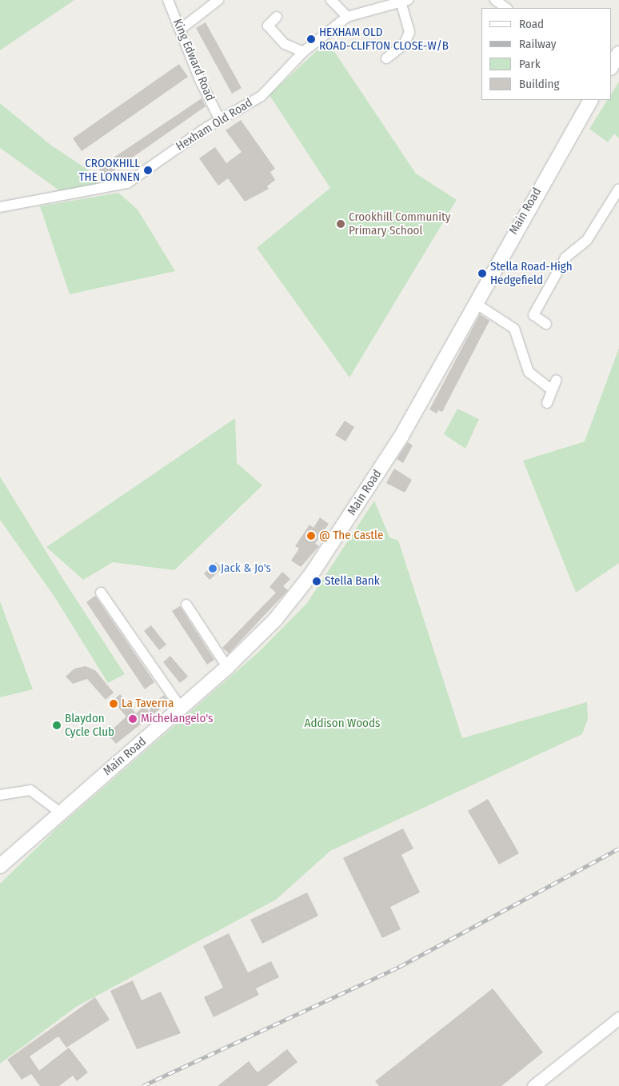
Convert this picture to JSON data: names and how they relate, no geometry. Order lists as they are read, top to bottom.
{
  "streets": {
    "main road": ["Main Road"],
    "street": ["King Edward Road", "Hexham Old Road"]
  },
  "crossings": [
    ["King Edward Road", "Hexham Old Road"]
  ],
  "parks": ["Addison Woods"],
  "places": [
    "HEXHAM OLD ROAD-CLIFTON CLOSE-W/B",
    "CROOKHILL THE LONNEN",
    "Crookhill Community Primary School",
    "Stella Road-High Hedgefield",
    "@ The Castle",
    "Jack & Jo's",
    "Stella Bank",
    "La Taverna",
    "Michelangelo's",
    "Blaydon Cycle Club"
  ],
  "legend": [
    "Road",
    "Railway",
    "Park",
    "Building"
  ]
}
